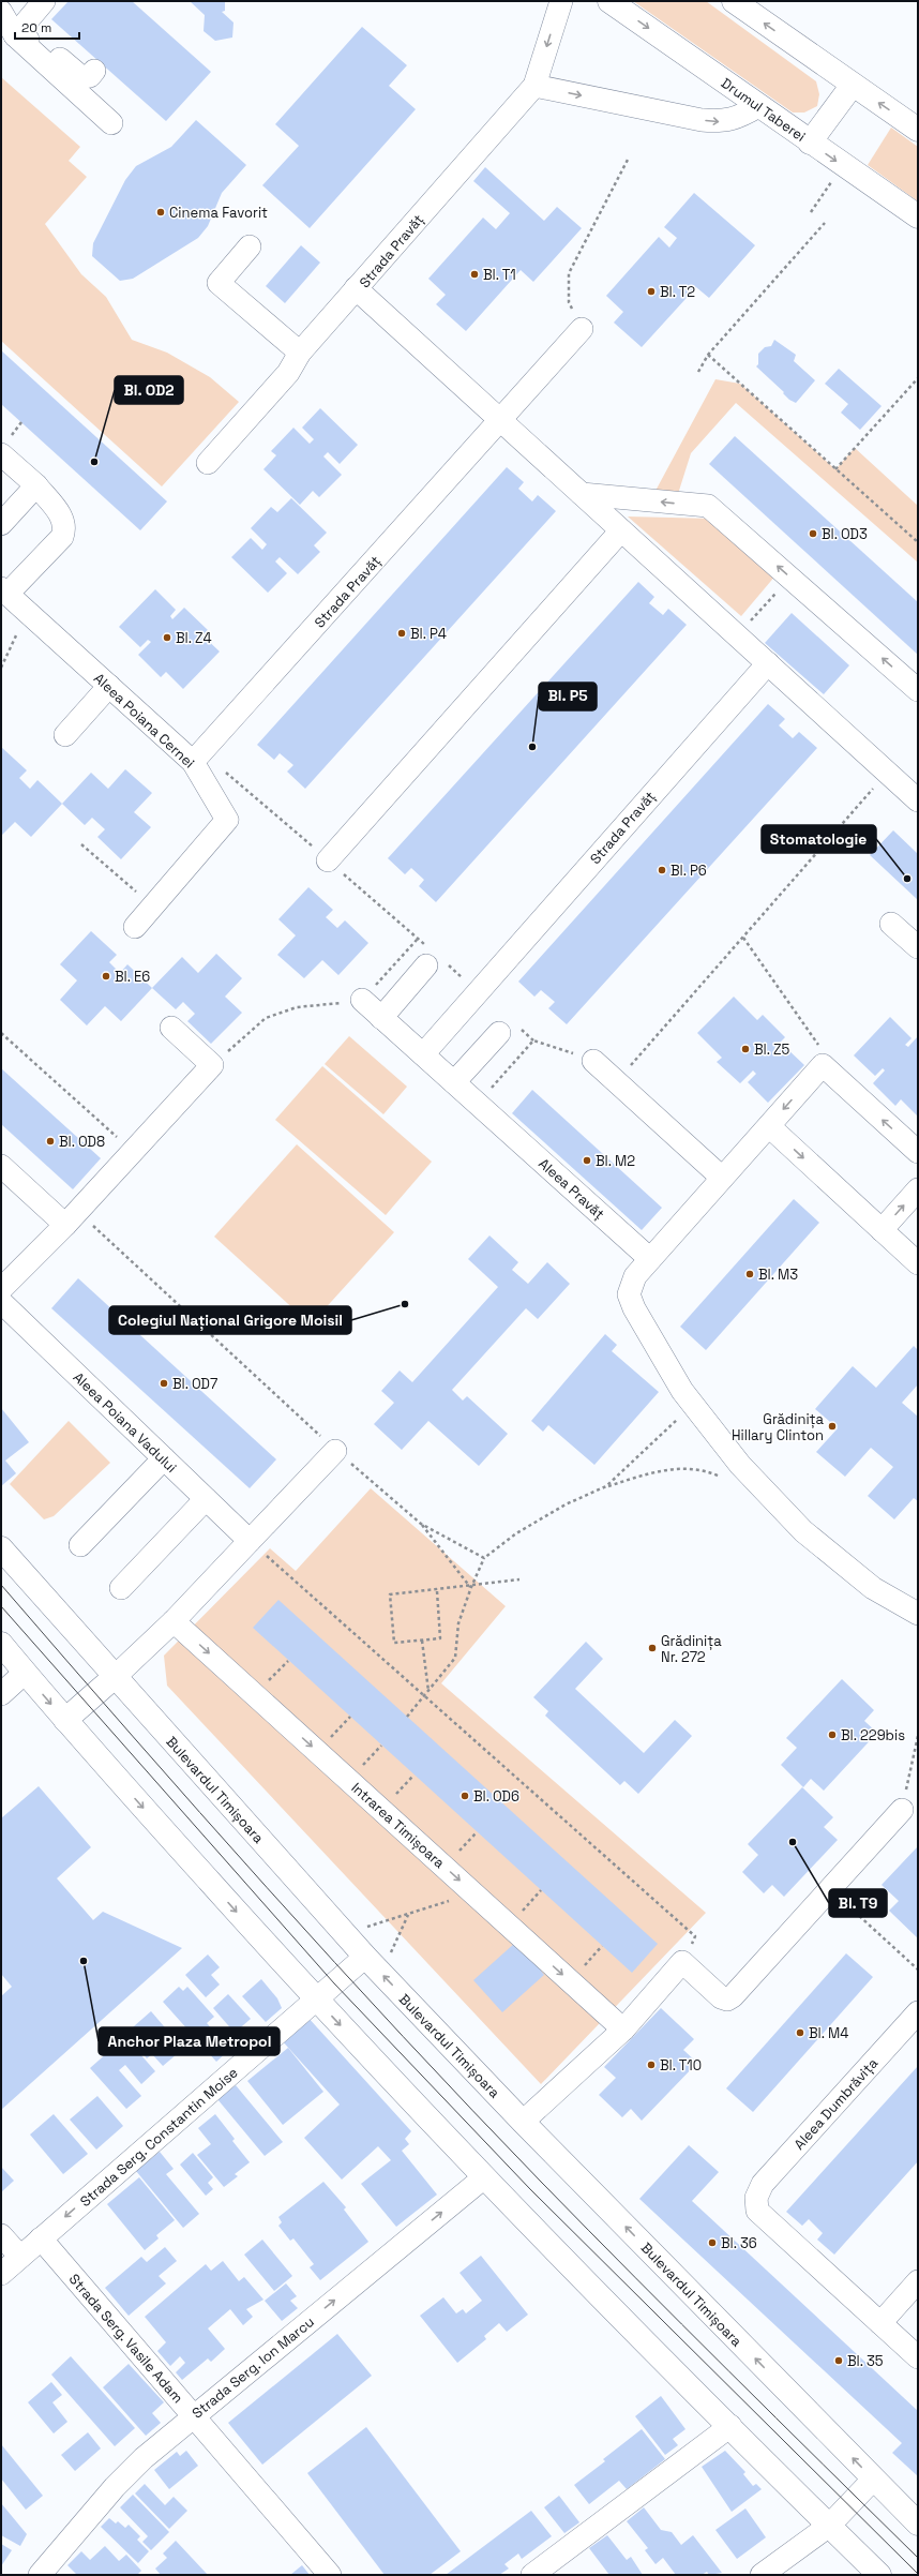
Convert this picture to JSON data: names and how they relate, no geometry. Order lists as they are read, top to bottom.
{
  "streets": {
    "main road": ["Drumul Taberei", "Bulevardul Timișoara"],
    "street": [
      "Strada Pravăț",
      "Aleea Poiana Cernei",
      "Aleea Pravăț",
      "Aleea Poiana Vadului",
      "Intrarea Timișoara",
      "Aleea Dumbrăvița",
      "Strada Serg. Constantin Moise",
      "Strada Serg. Vasile Adam",
      "Strada Serg. Ion Marcu"
    ]
  },
  "crossings": [
    ["Strada Pravăț", "Aleea Poiana Cernei"],
    ["Strada Pravăț", "Aleea Pravăț"],
    ["Bulevardul Timișoara", "Strada Serg. Constantin Moise"],
    ["Strada Serg. Constantin Moise", "Strada Serg. Vasile Adam"],
    ["Strada Serg. Vasile Adam", "Strada Serg. Ion Marcu"]
  ],
  "one_way": ["Intrarea Timișoara", "Strada Serg. Constantin Moise", "Strada Serg. Ion Marcu"],
  "places": [
    "Cinema Favorit",
    "Bl. T1",
    "Bl. T2",
    "Bl. OD2",
    "Bl. OD3",
    "Bl. P4",
    "Bl. Z4",
    "Bl. P5",
    "Bl. P6",
    "Stomatologie",
    "Bl. E6",
    "Bl. Z5",
    "Bl. OD8",
    "Bl. M2",
    "Bl. M3",
    "Colegiul Național Grigore Moisil",
    "Bl. OD7",
    "Grădinița Hillary Clinton",
    "Grădinița Nr. 272",
    "Bl. 229bis",
    "Bl. OD6",
    "Bl. T9",
    "Anchor Plaza Metropol",
    "Bl. M4",
    "Bl. T10",
    "Bl. 36",
    "Bl. 35"
  ],
  "scale_bar": "20 m"
}
